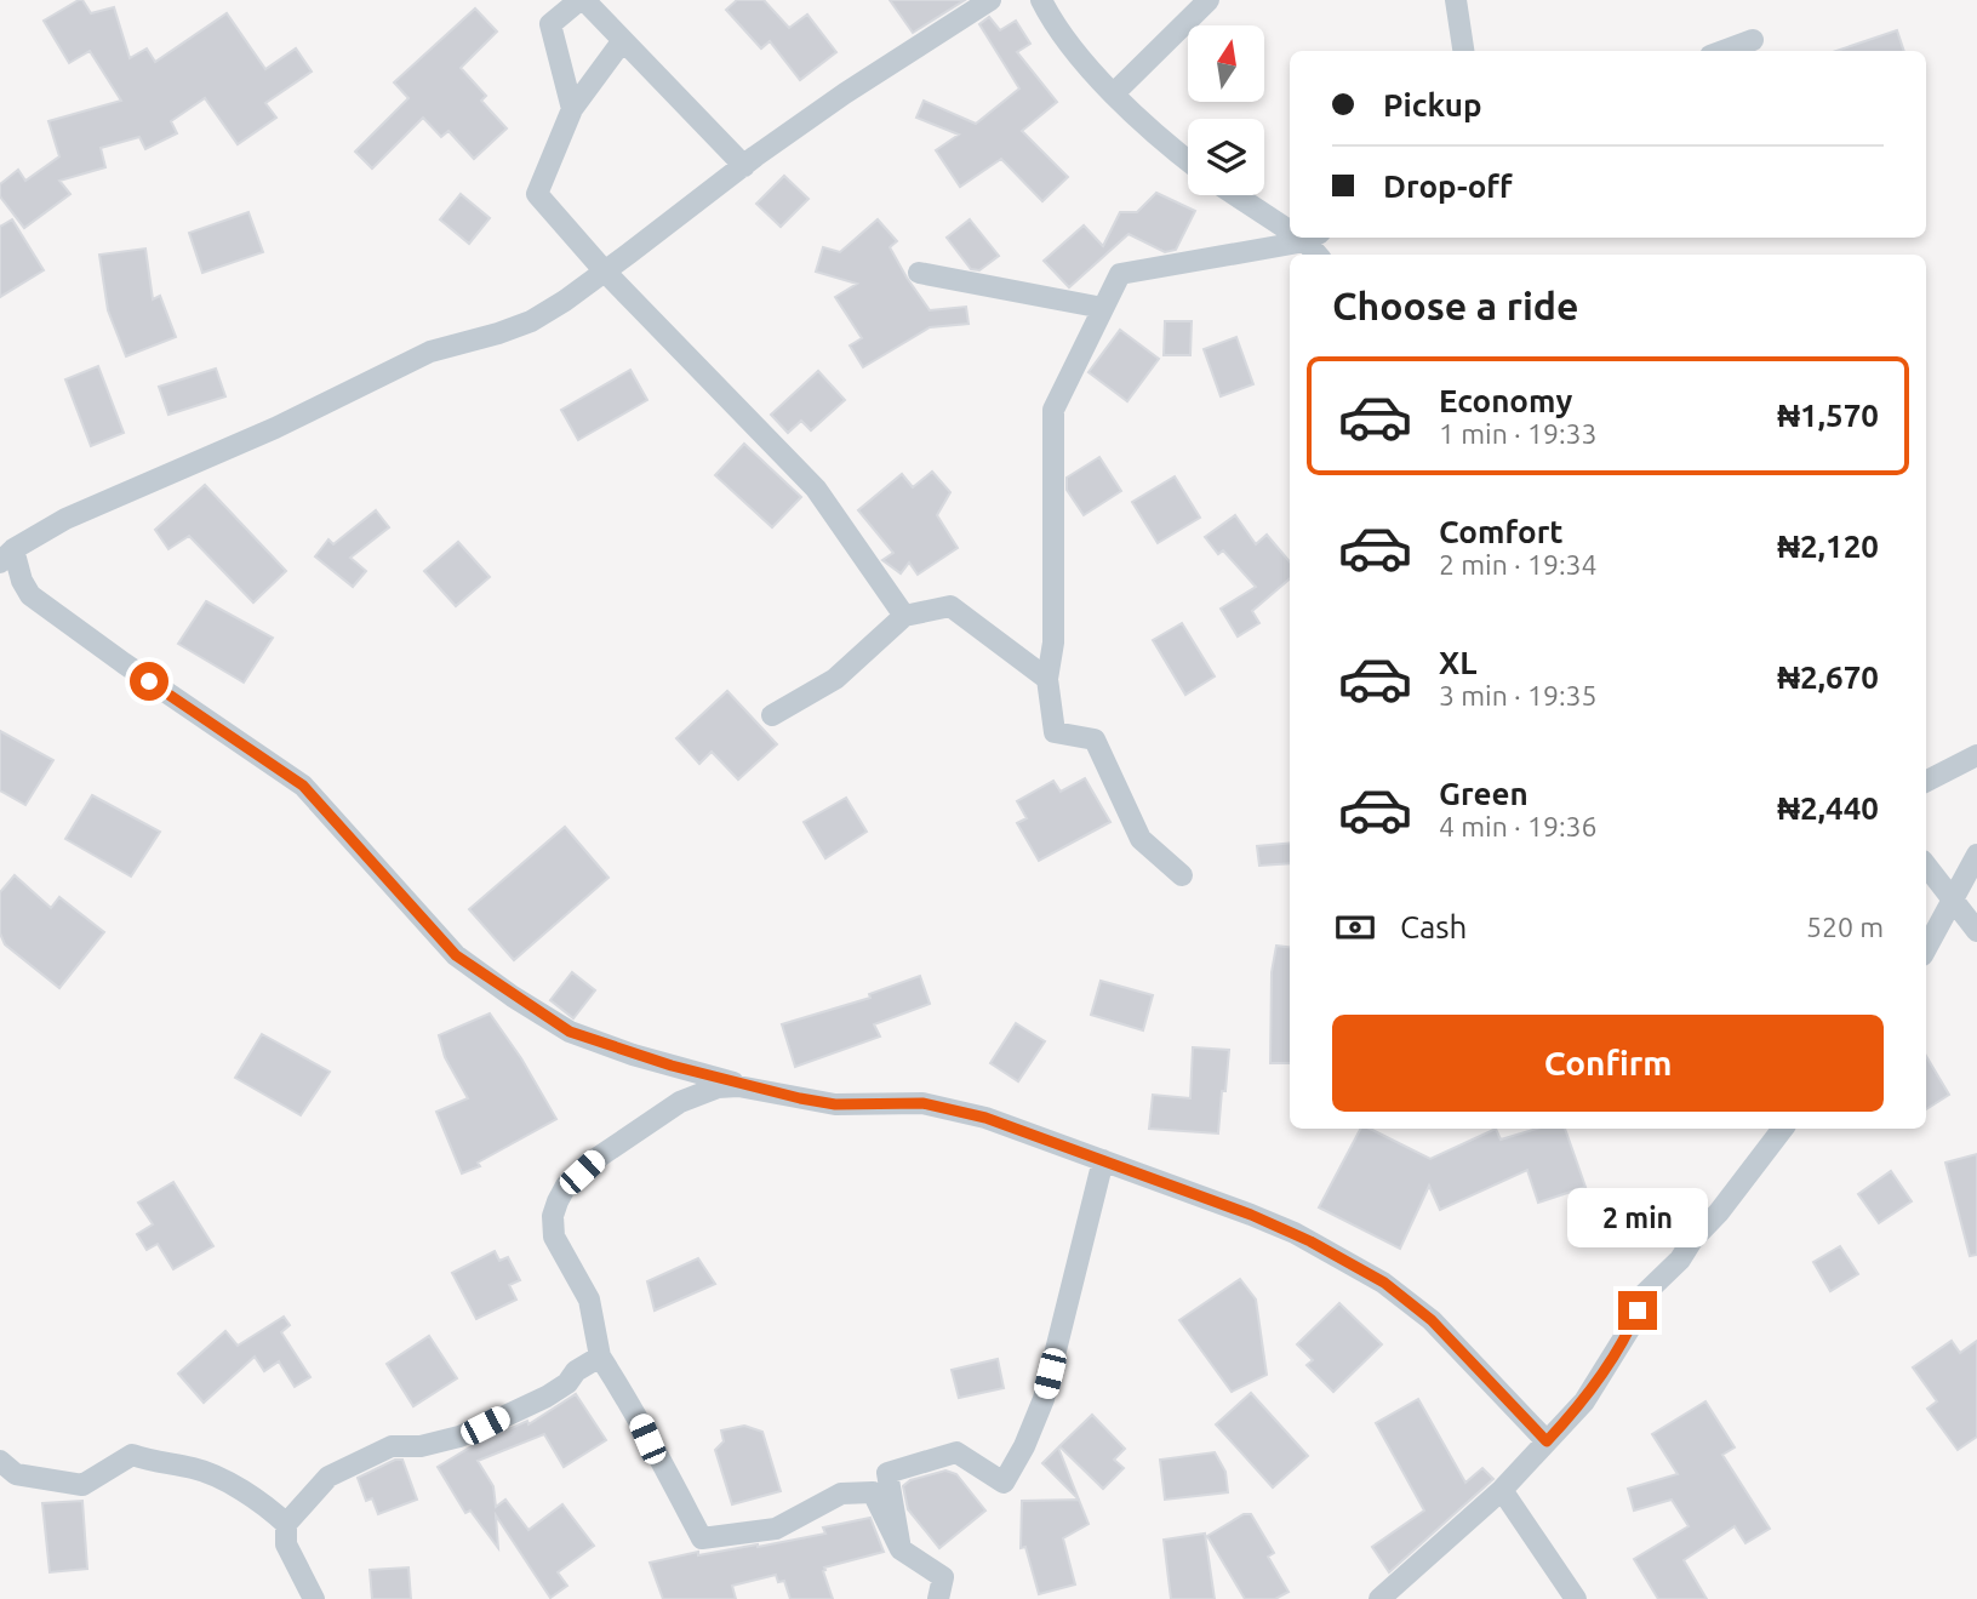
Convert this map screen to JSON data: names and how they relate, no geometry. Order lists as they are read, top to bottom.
{
  "north": "top",
  "page": {
    "banner": ["Pickup", "Drop-off"],
    "heading": "Choose a ride",
    "list": [
      {
        "name": "Economy",
        "note": "1 min · 19:33",
        "value": "₦1,570"
      },
      {
        "name": "Comfort",
        "note": "2 min · 19:34",
        "value": "₦2,120"
      },
      {
        "name": "XL",
        "note": "3 min · 19:35",
        "value": "₦2,670"
      },
      {
        "name": "Green",
        "note": "4 min · 19:36",
        "value": "₦2,440"
      }
    ],
    "pay": ["Cash", "520 m"],
    "buttons": "Confirm",
    "bubble": "2 min"
  }
}
